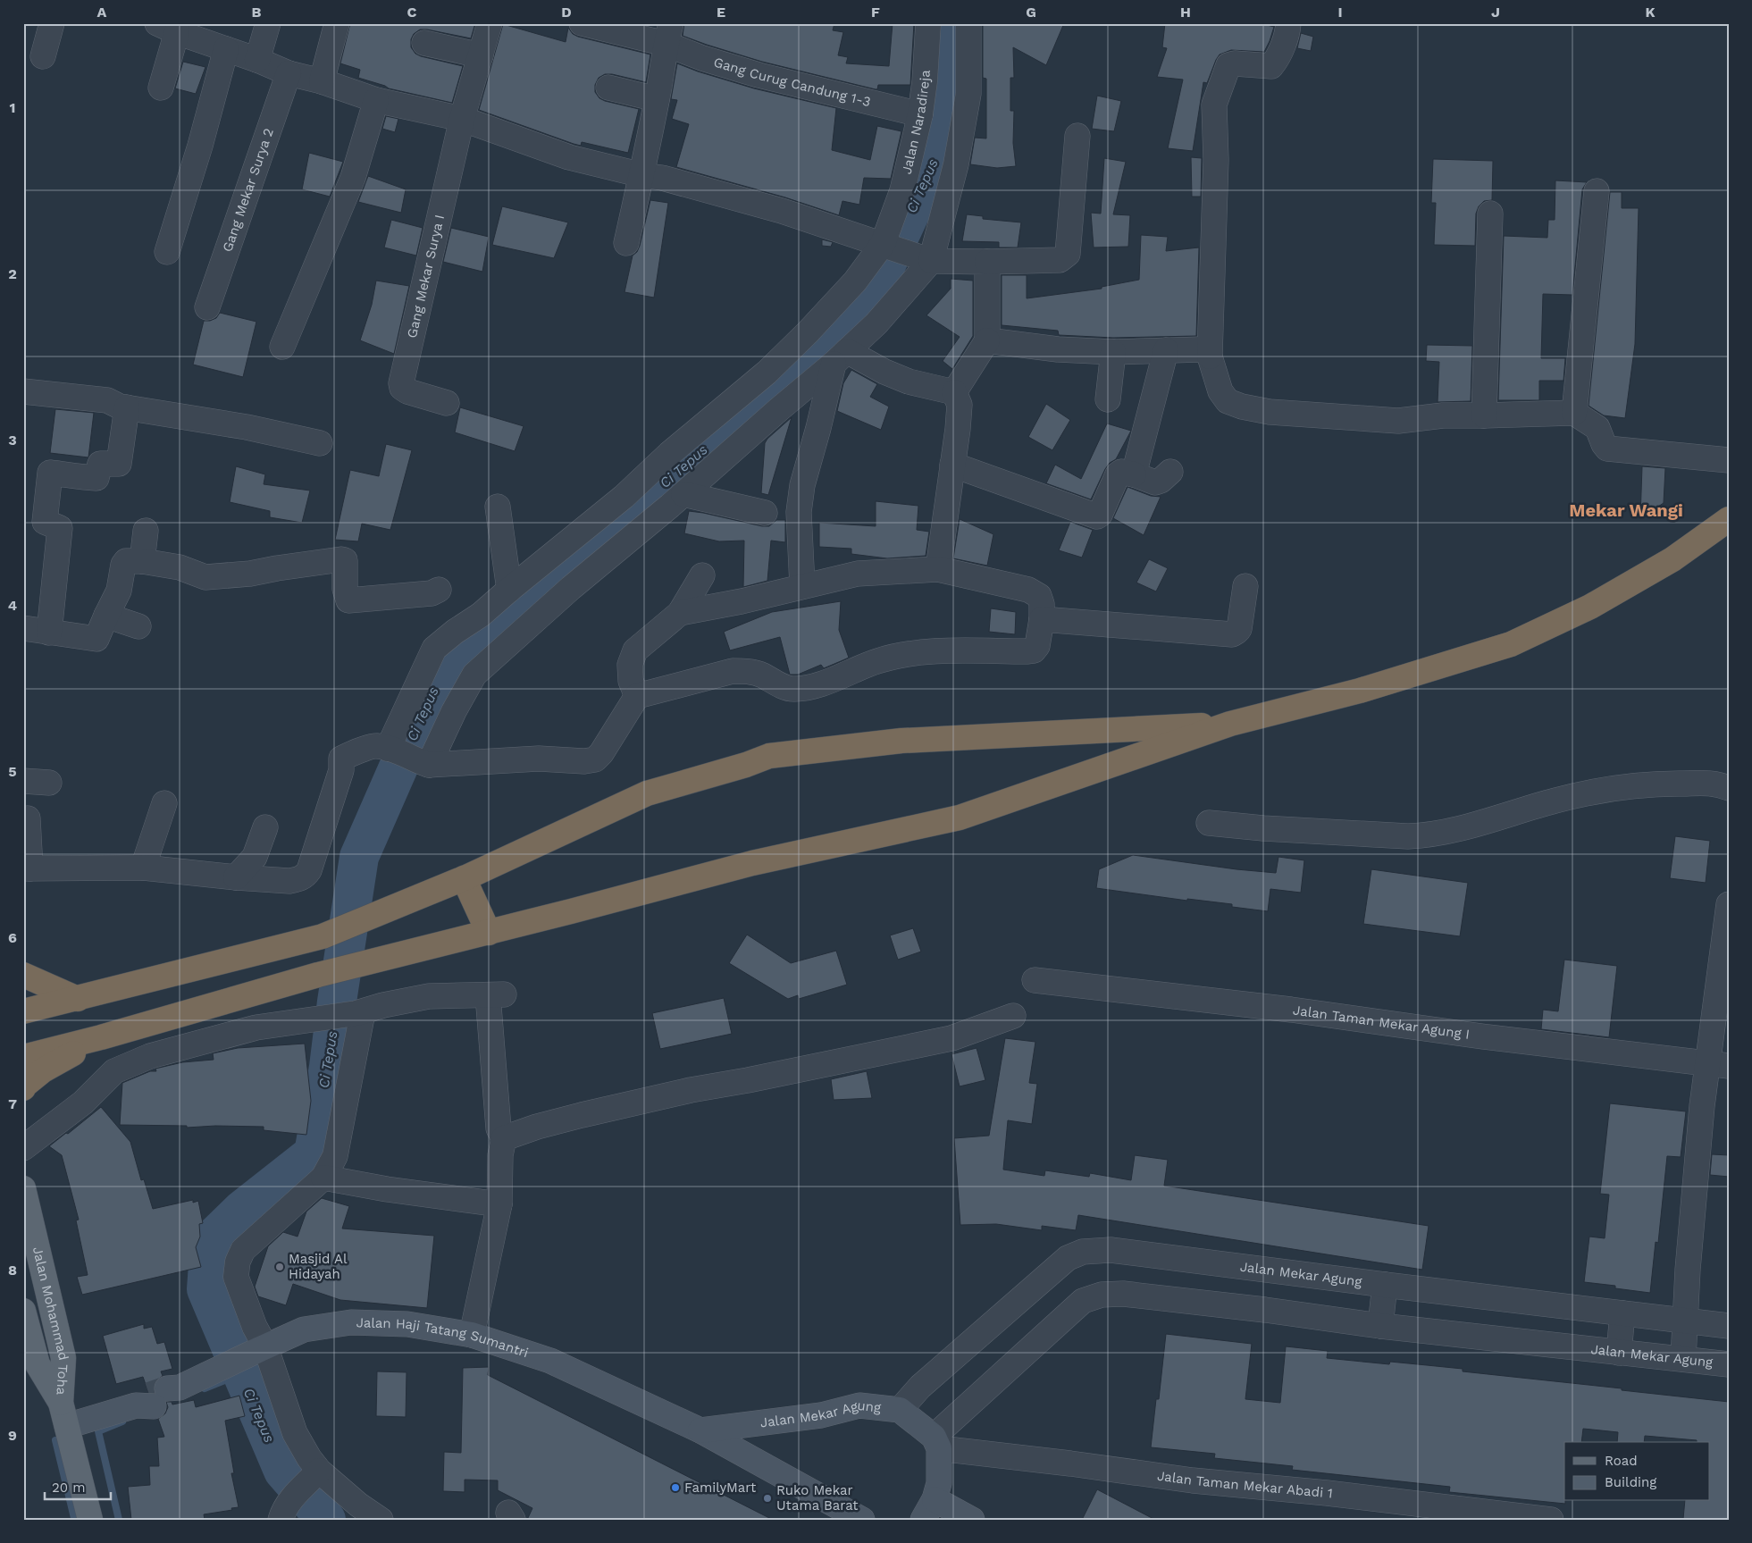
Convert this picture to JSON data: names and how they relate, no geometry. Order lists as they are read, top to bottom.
{
  "streets": {
    "main road": ["Jalan Mohammad Toha"],
    "street": [
      "Gang Curug Candung 1-3",
      "Jalan Naradireja",
      "Gang Mekar Surya 2",
      "Gang Mekar Surya I",
      "Jalan Taman Mekar Agung I",
      "Jalan Mekar Agung",
      "Jalan Haji Tatang Sumantri",
      "Jalan Taman Mekar Abadi 1"
    ]
  },
  "crossings": [
    ["Gang Curug Candung 1-3", "Jalan Naradireja"],
    ["Jalan Mekar Agung", "Jalan Haji Tatang Sumantri"],
    ["Jalan Mekar Agung", "Jalan Taman Mekar Abadi 1"],
    ["Jalan Mohammad Toha", "Jalan Haji Tatang Sumantri"]
  ],
  "districts": ["Mekar Wangi"],
  "water": ["Ci Tepus"],
  "places": ["Masjid Al Hidayah", "FamilyMart", "Ruko Mekar Utama Barat"],
  "legend": ["Road", "Building"],
  "scale_bar": "20 m",
  "grid": {
    "columns": [
      "A",
      "B",
      "C",
      "D",
      "E",
      "F",
      "G",
      "H",
      "I",
      "J",
      "K"
    ],
    "rows": [
      "1",
      "2",
      "3",
      "4",
      "5",
      "6",
      "7",
      "8",
      "9"
    ]
  }
}
